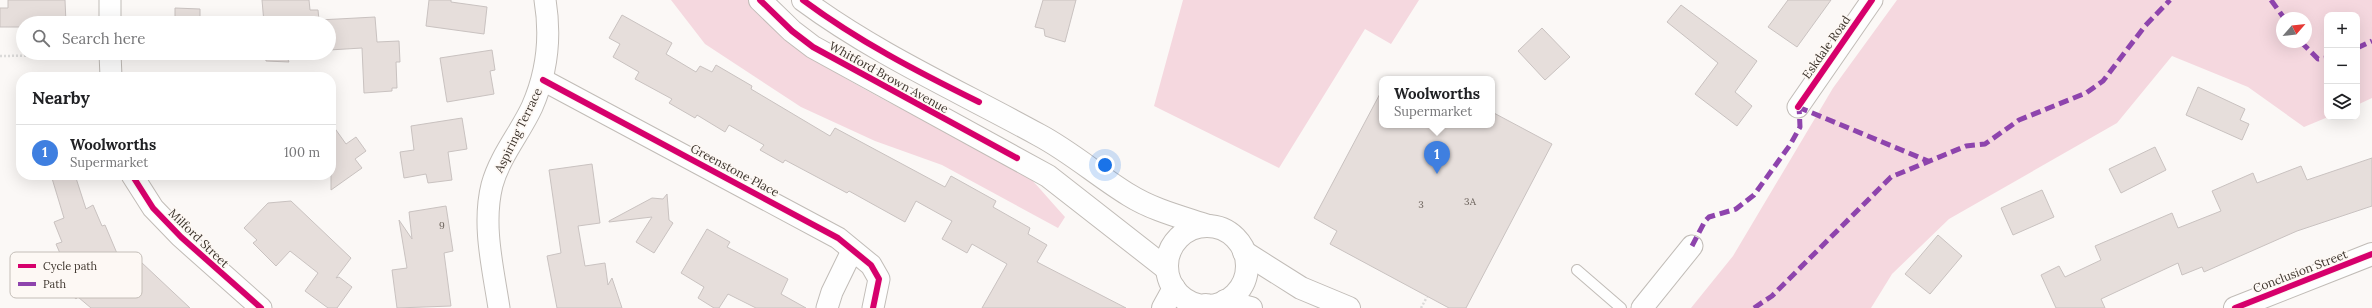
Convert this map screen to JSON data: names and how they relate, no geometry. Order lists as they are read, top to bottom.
{
  "streets": {
    "main road": ["Whitford Brown Avenue", "Conclusion Street"],
    "street": [
      "Eskdale Road",
      "Aspiring Terrace",
      "Greenstone Place",
      "Milford Street"
    ]
  },
  "crossings": [
    ["Aspiring Terrace", "Greenstone Place"]
  ],
  "house_numbers": ["3A", "3", "9"],
  "legend": ["Cycle path", "Path"],
  "north": "top right",
  "page": {
    "map_buttons": ["+", "−"],
    "search": "Search here",
    "heading": "Nearby",
    "popup": ["Woolworths", "Supermarket"],
    "list": [
      {
        "mark": "1",
        "name": "Woolworths",
        "note": "Supermarket",
        "value": "100 m"
      }
    ],
    "pins": "1"
  }
}
